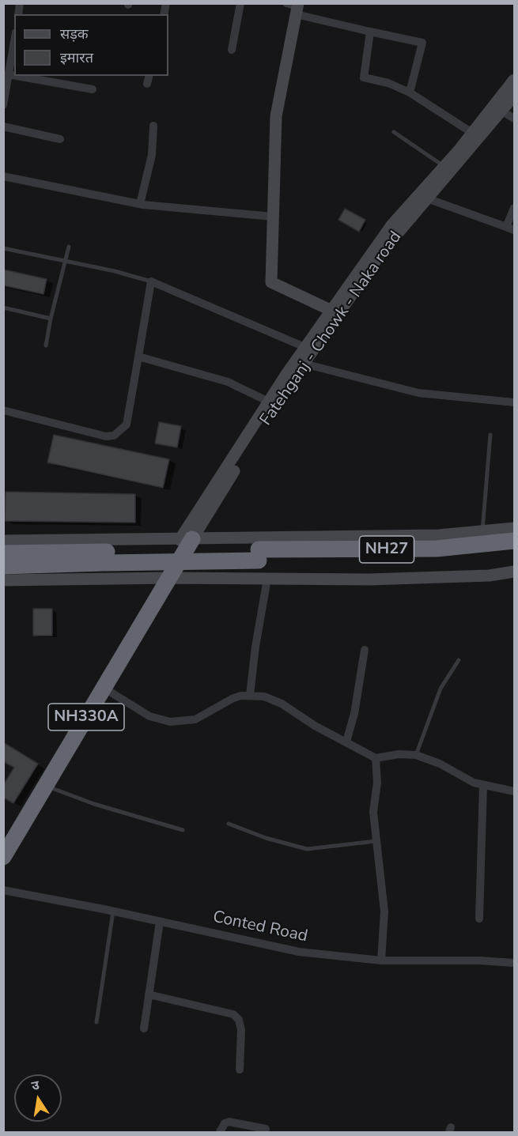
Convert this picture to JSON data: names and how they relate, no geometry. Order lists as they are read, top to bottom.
{
  "streets": {
    "highway": ["Fatehganj - Chowk - Naka road", "NH27", "NH330A"],
    "street": ["Conted Road"]
  },
  "crossings": [
    ["Fatehganj - Chowk - Naka road", "NH330A"]
  ],
  "legend": ["सड़क", "इमारत"],
  "north": "top"
}
